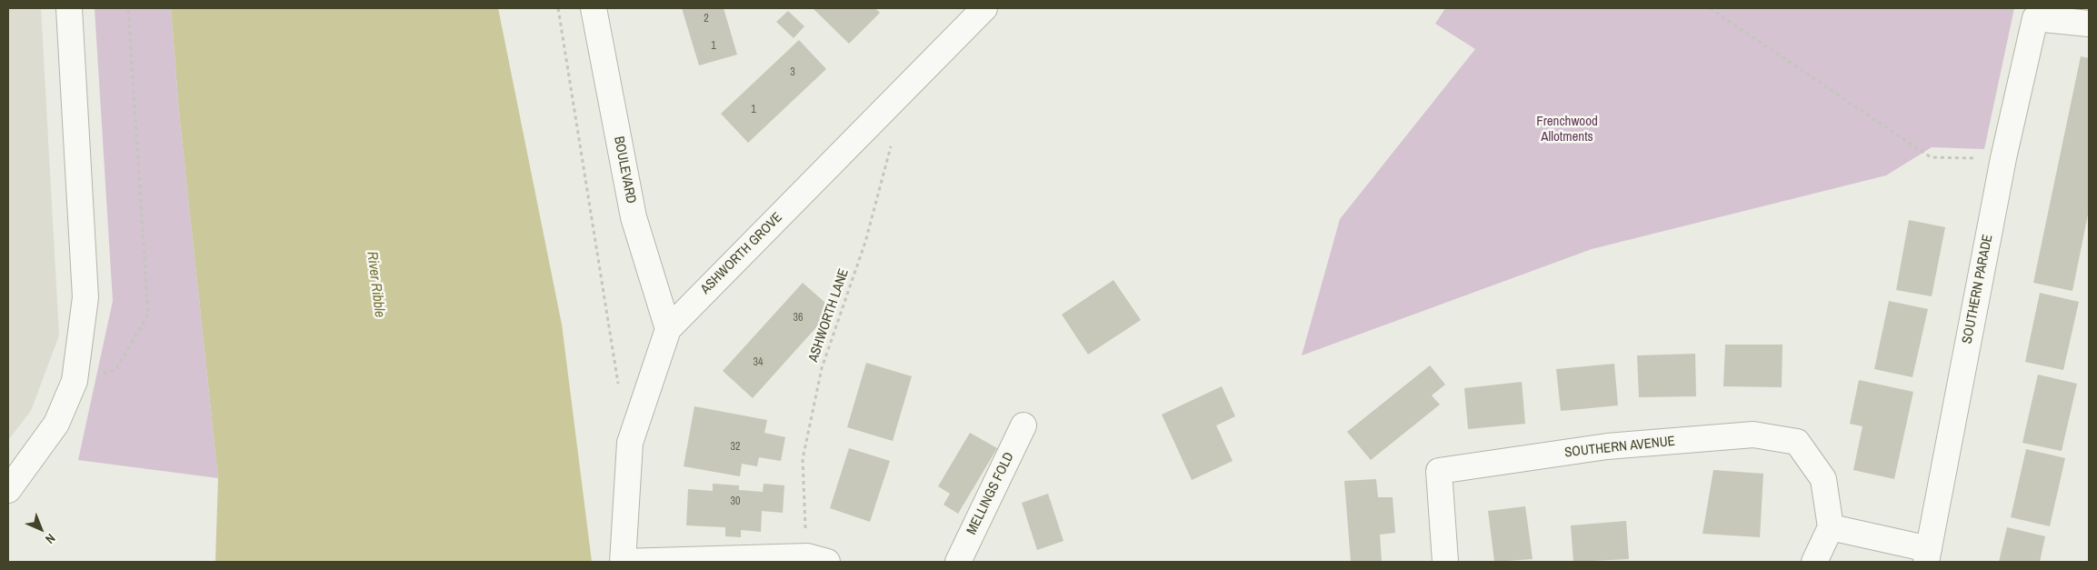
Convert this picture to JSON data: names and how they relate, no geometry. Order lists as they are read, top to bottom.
{
  "streets": {
    "street": [
      "BOULEVARD",
      "ASHWORTH GROVE",
      "SOUTHERN PARADE",
      "SOUTHERN AVENUE",
      "MELLINGS FOLD"
    ],
    "path": ["ASHWORTH LANE"]
  },
  "crossings": [
    ["BOULEVARD", "ASHWORTH GROVE"]
  ],
  "water": ["River Ribble"],
  "parks": ["Frenchwood Allotments"],
  "house_numbers": [
    "2",
    "1",
    "3",
    "1",
    "36",
    "34",
    "32",
    "30"
  ],
  "north": "bottom right"
}
